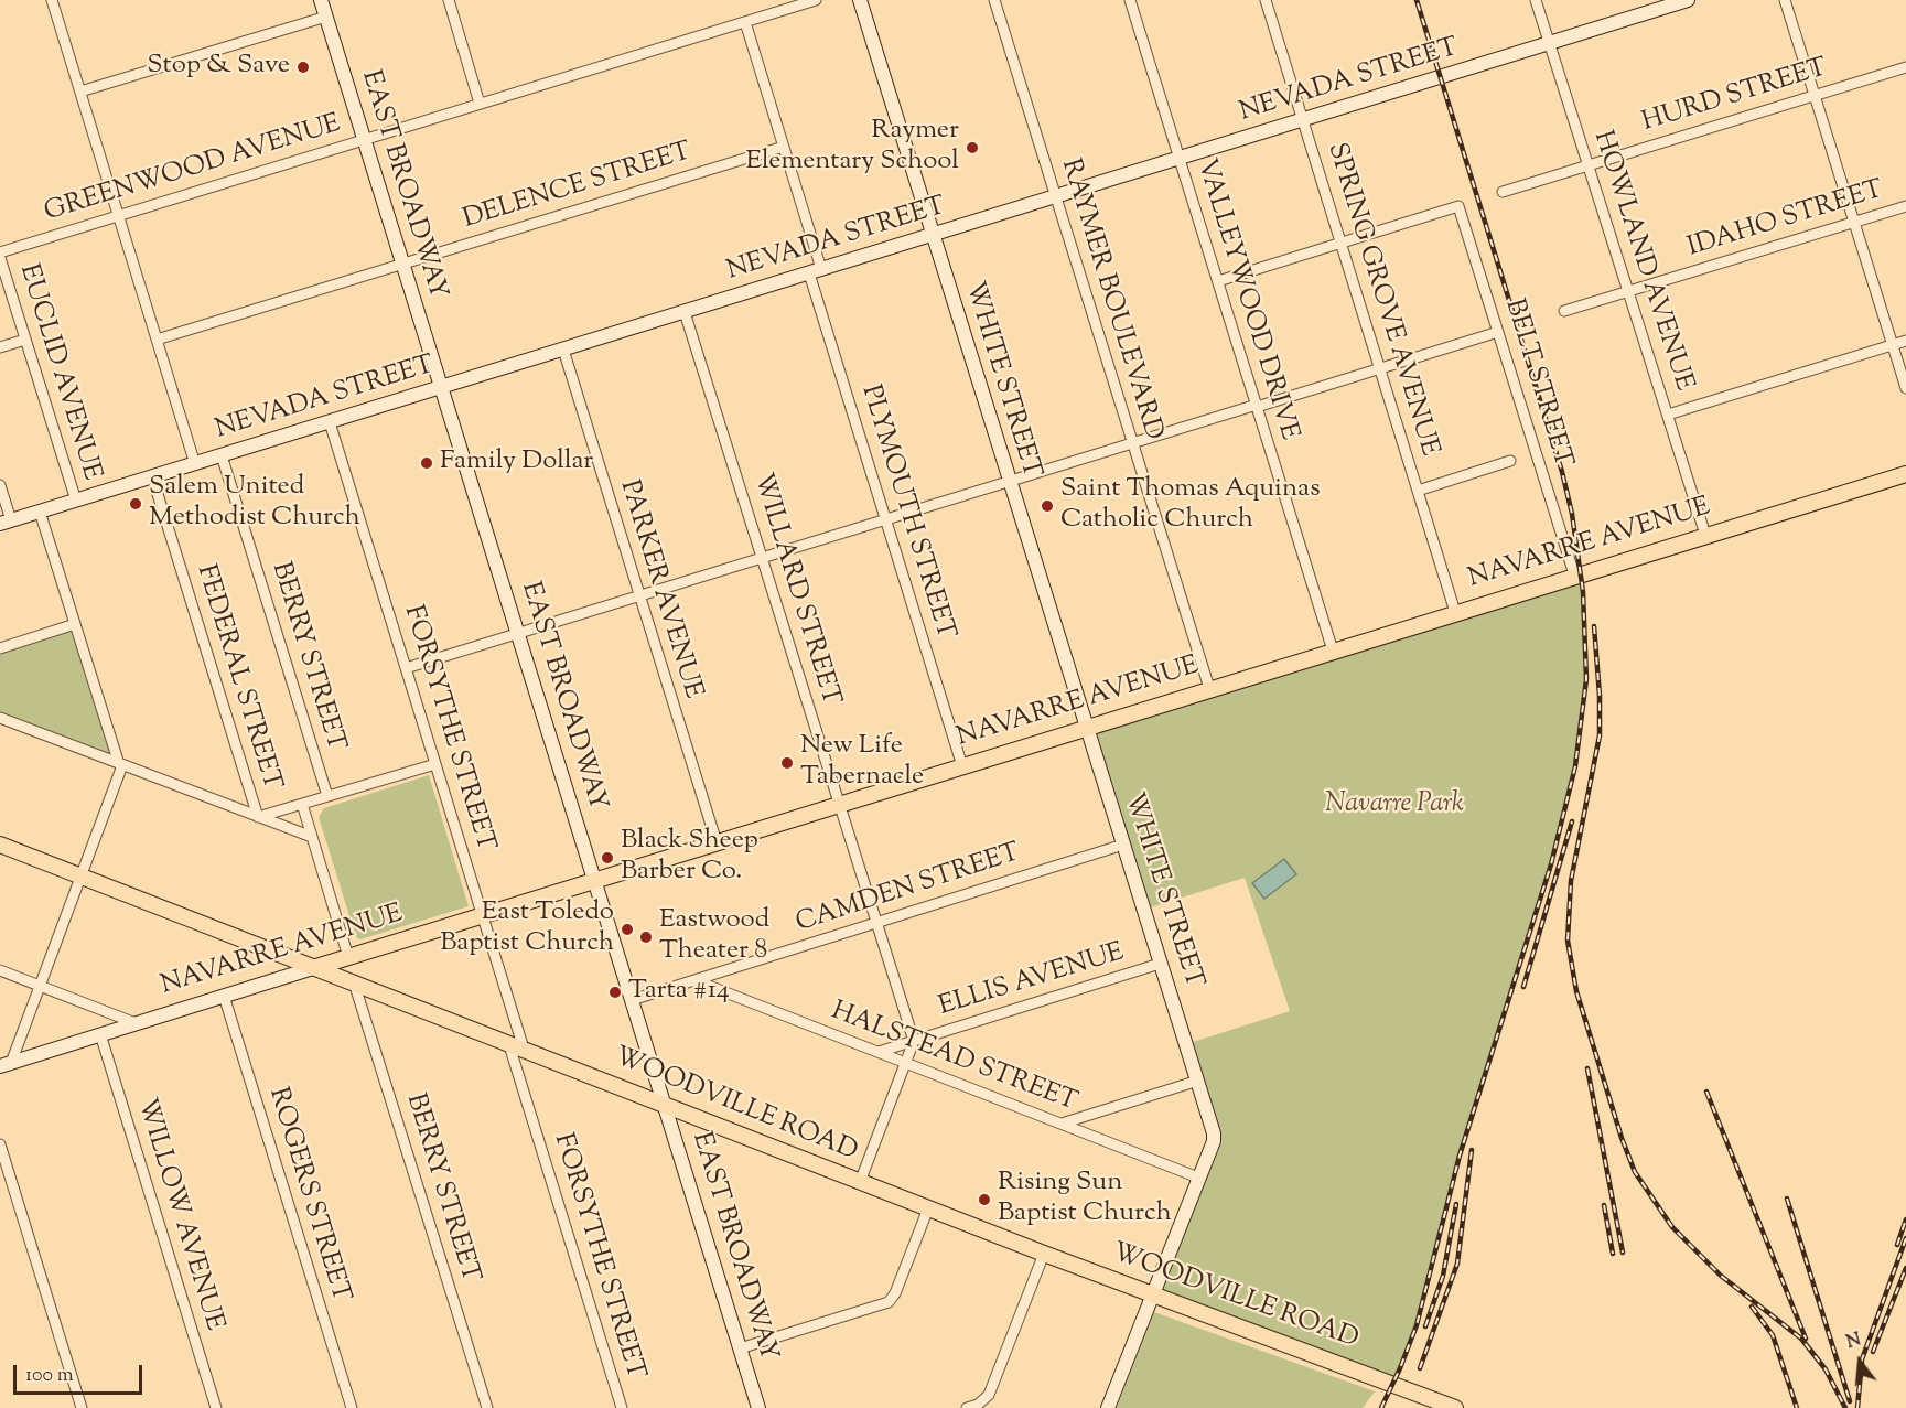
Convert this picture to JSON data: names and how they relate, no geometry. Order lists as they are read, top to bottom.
{
  "streets": {
    "main road": ["NAVARRE AVENUE", "WOODVILLE ROAD"],
    "street": [
      "NEVADA STREET",
      "HURD STREET",
      "GREENWOOD AVENUE",
      "EAST BROADWAY",
      "DELENCE STREET",
      "IDAHO STREET",
      "HOWLAND AVENUE",
      "RAYMER BOULEVARD",
      "VALLEYWOOD DRIVE",
      "SPRING GROVE AVENUE",
      "EUCLID AVENUE",
      "WHITE STREET",
      "BELT STREET",
      "PLYMOUTH STREET",
      "PARKER AVENUE",
      "WILLARD STREET",
      "BERRY STREET",
      "FEDERAL STREET",
      "FORSYTHE STREET",
      "CAMDEN STREET",
      "ELLIS AVENUE",
      "HALSTEAD STREET",
      "ROGERS STREET",
      "WILLOW AVENUE"
    ]
  },
  "crossings": [
    ["NEVADA STREET", "EAST BROADWAY"],
    ["NEVADA STREET", "HOWLAND AVENUE"],
    ["NEVADA STREET", "RAYMER BOULEVARD"],
    ["NEVADA STREET", "VALLEYWOOD DRIVE"],
    ["NEVADA STREET", "SPRING GROVE AVENUE"],
    ["NEVADA STREET", "EUCLID AVENUE"],
    ["NEVADA STREET", "WHITE STREET"],
    ["NEVADA STREET", "PLYMOUTH STREET"],
    ["NEVADA STREET", "PARKER AVENUE"],
    ["NEVADA STREET", "WILLARD STREET"],
    ["NEVADA STREET", "BERRY STREET"],
    ["NEVADA STREET", "FEDERAL STREET"],
    ["NEVADA STREET", "FORSYTHE STREET"],
    ["HURD STREET", "HOWLAND AVENUE"],
    ["GREENWOOD AVENUE", "EAST BROADWAY"],
    ["GREENWOOD AVENUE", "PLYMOUTH STREET"],
    ["EAST BROADWAY", "DELENCE STREET"],
    ["EAST BROADWAY", "NAVARRE AVENUE"],
    ["EAST BROADWAY", "CAMDEN STREET"],
    ["EAST BROADWAY", "WOODVILLE ROAD"],
    ["DELENCE STREET", "PLYMOUTH STREET"],
    ["IDAHO STREET", "HOWLAND AVENUE"],
    ["HOWLAND AVENUE", "NAVARRE AVENUE"],
    ["RAYMER BOULEVARD", "NAVARRE AVENUE"],
    ["VALLEYWOOD DRIVE", "NAVARRE AVENUE"],
    ["SPRING GROVE AVENUE", "BELT STREET"],
    ["SPRING GROVE AVENUE", "NAVARRE AVENUE"],
    ["WHITE STREET", "NAVARRE AVENUE"],
    ["WHITE STREET", "CAMDEN STREET"],
    ["WHITE STREET", "ELLIS AVENUE"],
    ["WHITE STREET", "HALSTEAD STREET"],
    ["WHITE STREET", "WOODVILLE ROAD"],
    ["BELT STREET", "NAVARRE AVENUE"],
    ["PLYMOUTH STREET", "NAVARRE AVENUE"],
    ["NAVARRE AVENUE", "PARKER AVENUE"],
    ["NAVARRE AVENUE", "WILLARD STREET"],
    ["NAVARRE AVENUE", "FORSYTHE STREET"],
    ["NAVARRE AVENUE", "WOODVILLE ROAD"],
    ["NAVARRE AVENUE", "ROGERS STREET"],
    ["NAVARRE AVENUE", "WILLOW AVENUE"],
    ["WILLARD STREET", "CAMDEN STREET"],
    ["WILLARD STREET", "ELLIS AVENUE"],
    ["BERRY STREET", "WOODVILLE ROAD"],
    ["FORSYTHE STREET", "WOODVILLE ROAD"],
    ["CAMDEN STREET", "HALSTEAD STREET"],
    ["ELLIS AVENUE", "HALSTEAD STREET"]
  ],
  "parks": ["Navarre Park"],
  "places": [
    "Stop & Save",
    "Raymer Elementary School",
    "Family Dollar",
    "Salem United Methodist Church",
    "Saint Thomas Aquinas Catholic Church",
    "New Life Tabernacle",
    "Black Sheep Barber Co.",
    "East Toledo Baptist Church",
    "Eastwood Theater 8",
    "Tarta #14",
    "Rising Sun Baptist Church"
  ],
  "scale_bar": "100 m",
  "north": "top"
}
